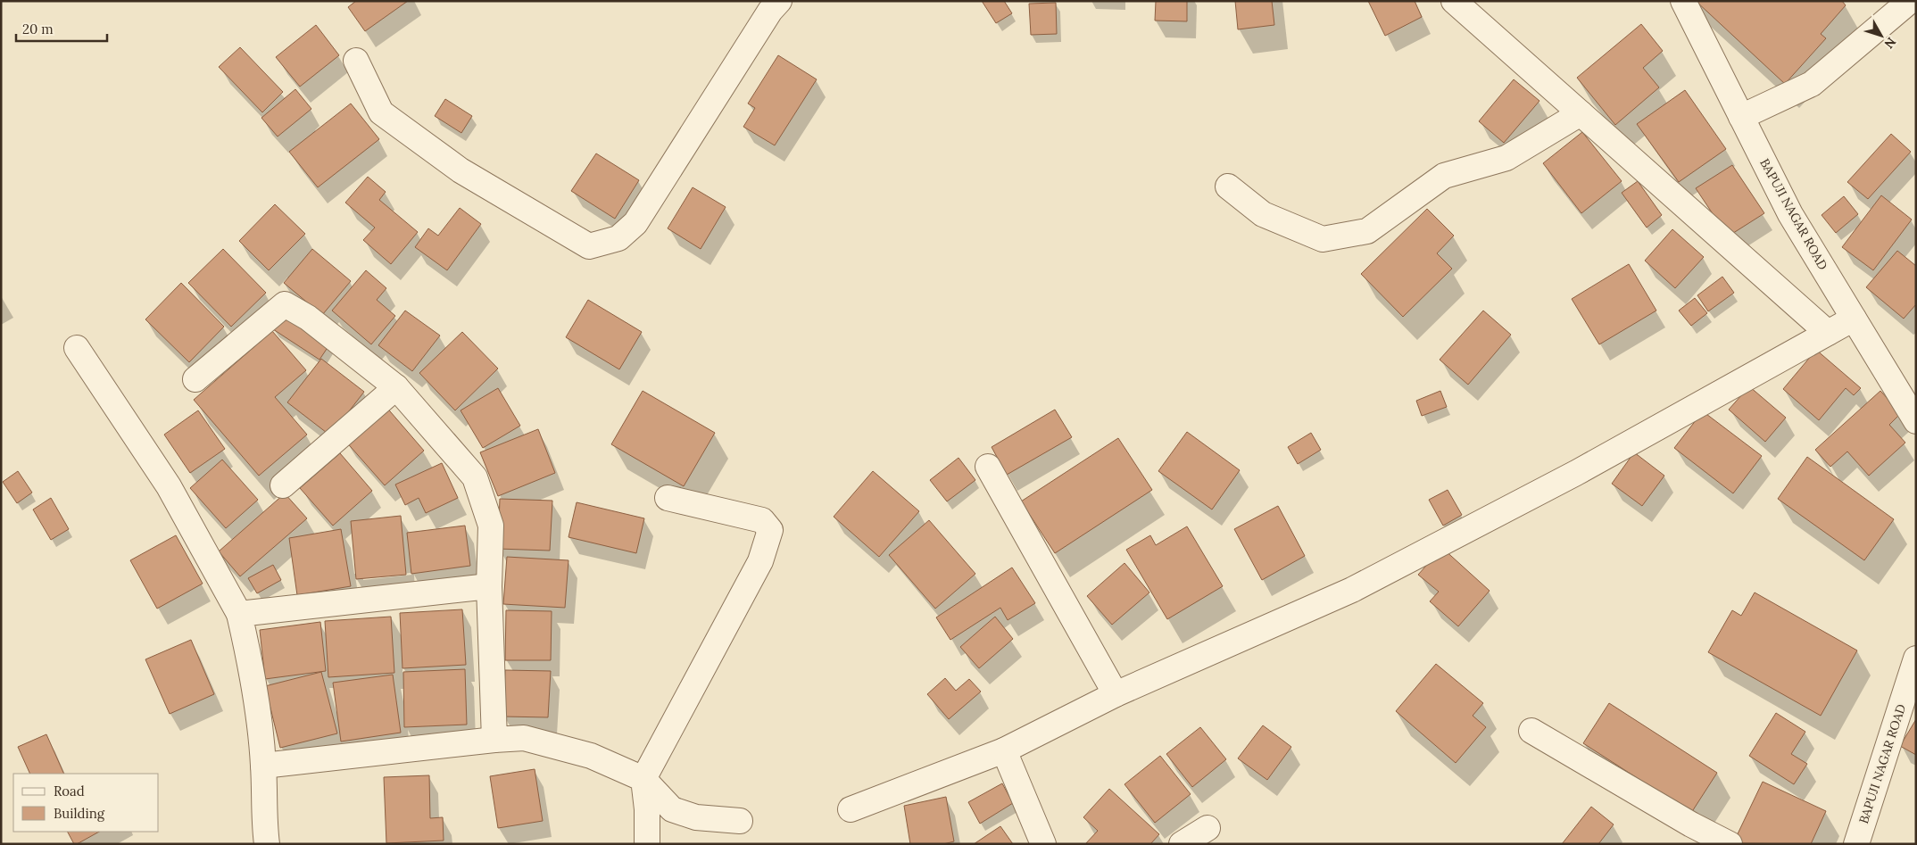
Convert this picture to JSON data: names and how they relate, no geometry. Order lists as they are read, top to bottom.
{
  "streets": {
    "street": ["BAPUJI NAGAR ROAD"]
  },
  "legend": ["Road", "Building"],
  "scale_bar": "20 m",
  "north": "bottom right"
}
